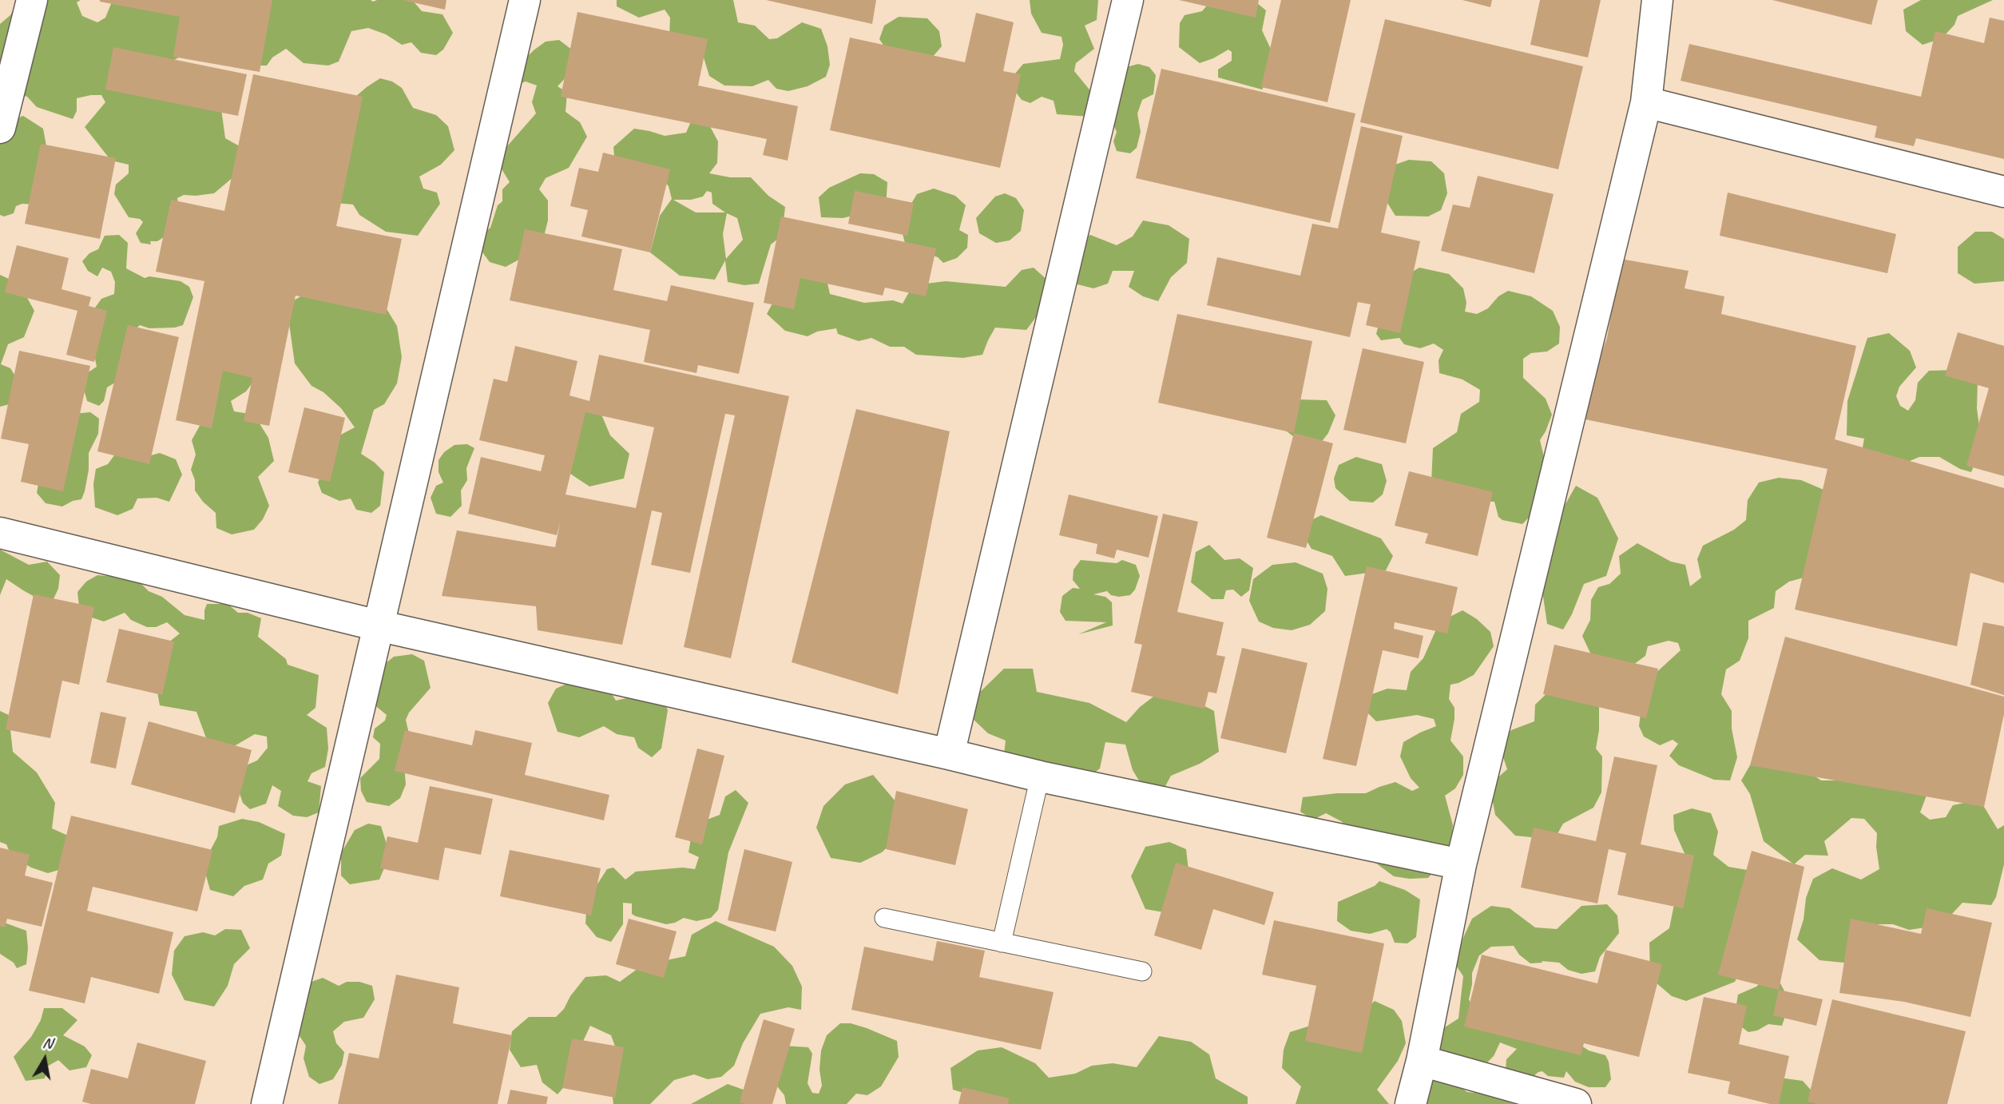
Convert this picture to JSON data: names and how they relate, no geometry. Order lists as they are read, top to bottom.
{
  "north": "top"
}
